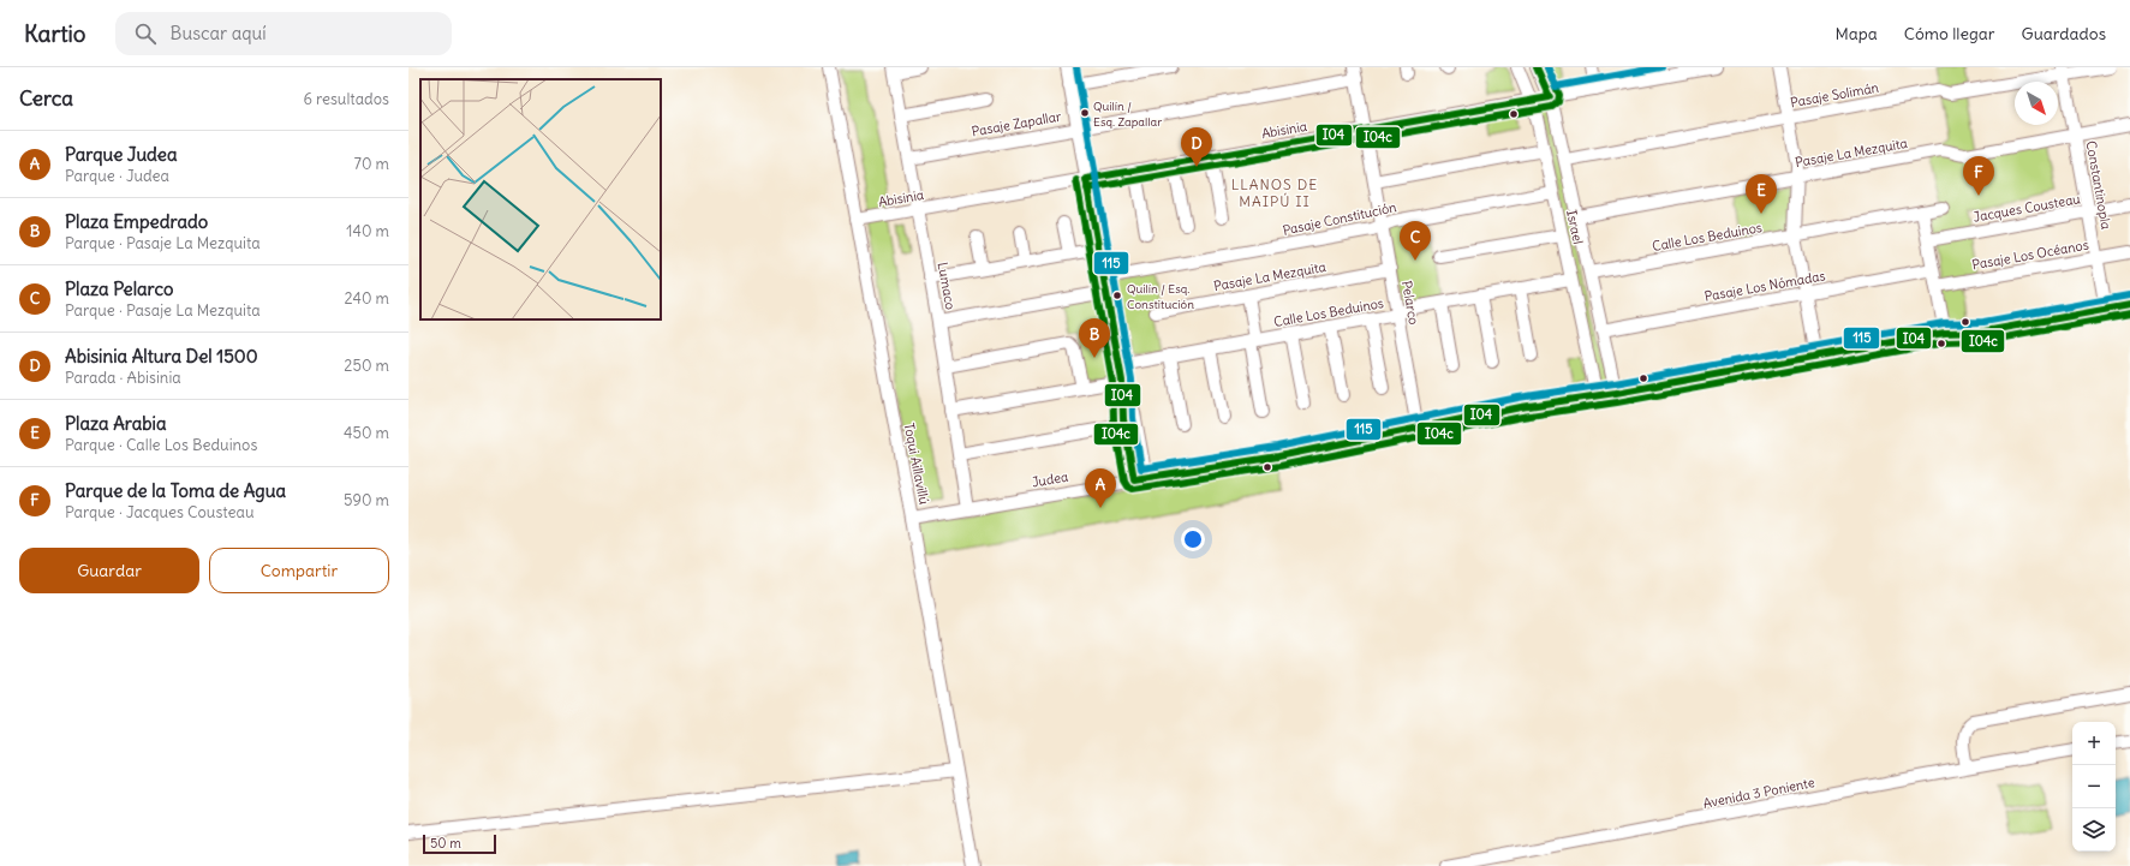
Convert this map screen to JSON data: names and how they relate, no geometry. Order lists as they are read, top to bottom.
{
  "streets": {
    "street": [
      "Pasaje Solimán",
      "Pasaje Zapallar",
      "Abisinia",
      "Pasaje La Mezquita",
      "Constantinopla",
      "Jacques Cousteau",
      "Pasaje Constitución",
      "Israel",
      "Calle Los Beduinos",
      "Pasaje Los Océanos",
      "Lumaco",
      "Pasaje Los Nómadas",
      "Pelarco",
      "Toqui Aillavillú",
      "Judea",
      "Avenida 3 Poniente"
    ]
  },
  "crossings": [
    ["Pasaje Solimán", "Constantinopla"],
    ["Pasaje Solimán", "Israel"],
    ["Pasaje Zapallar", "Lumaco"],
    ["Pasaje Zapallar", "Pelarco"],
    ["Abisinia", "Israel"],
    ["Abisinia", "Lumaco"],
    ["Abisinia", "Pelarco"],
    ["Abisinia", "Toqui Aillavillú"],
    ["Pasaje La Mezquita", "Constantinopla"],
    ["Pasaje La Mezquita", "Israel"],
    ["Pasaje La Mezquita", "Pelarco"],
    ["Constantinopla", "Jacques Cousteau"],
    ["Constantinopla", "Pasaje Los Océanos"],
    ["Constantinopla", "Judea"],
    ["Pasaje Constitución", "Israel"],
    ["Pasaje Constitución", "Pelarco"],
    ["Israel", "Calle Los Beduinos"],
    ["Israel", "Pasaje Los Nómadas"],
    ["Israel", "Judea"],
    ["Calle Los Beduinos", "Pelarco"],
    ["Lumaco", "Judea"],
    ["Pelarco", "Judea"],
    ["Toqui Aillavillú", "Judea"]
  ],
  "districts": ["LLANOS DE MAIPÚ II"],
  "places": ["Quilín / Esq. Zapallar", "Quilín / Esq. Constitución"],
  "lines": ["transit line I04", "transit line I04c", "transit line 115"],
  "scale_bar": "50 m",
  "north": "bottom right",
  "page": {
    "header": "Kartio",
    "search": "Buscar aquí",
    "nav": ["Mapa", "Cómo llegar", "Guardados"],
    "heading": ["Cerca", "6 resultados"],
    "pins": [
      "D",
      "F",
      "E",
      "C",
      "B",
      "A"
    ],
    "list": [
      {
        "mark": "A",
        "name": "Parque Judea",
        "note": "Parque · Judea",
        "value": "70 m"
      },
      {
        "mark": "B",
        "name": "Plaza Empedrado",
        "note": "Parque · Pasaje La Mezquita",
        "value": "140 m"
      },
      {
        "mark": "C",
        "name": "Plaza Pelarco",
        "note": "Parque · Pasaje La Mezquita",
        "value": "240 m"
      },
      {
        "mark": "D",
        "name": "Abisinia Altura Del 1500",
        "note": "Parada · Abisinia",
        "value": "250 m"
      },
      {
        "mark": "E",
        "name": "Plaza Arabia",
        "note": "Parque · Calle Los Beduinos",
        "value": "450 m"
      },
      {
        "mark": "F",
        "name": "Parque de la Toma de Agua",
        "note": "Parque · Jacques Cousteau",
        "value": "590 m"
      }
    ],
    "buttons": ["Guardar", "Compartir"],
    "map_buttons": ["+", "−"],
    "scale": "50 m"
  }
}
